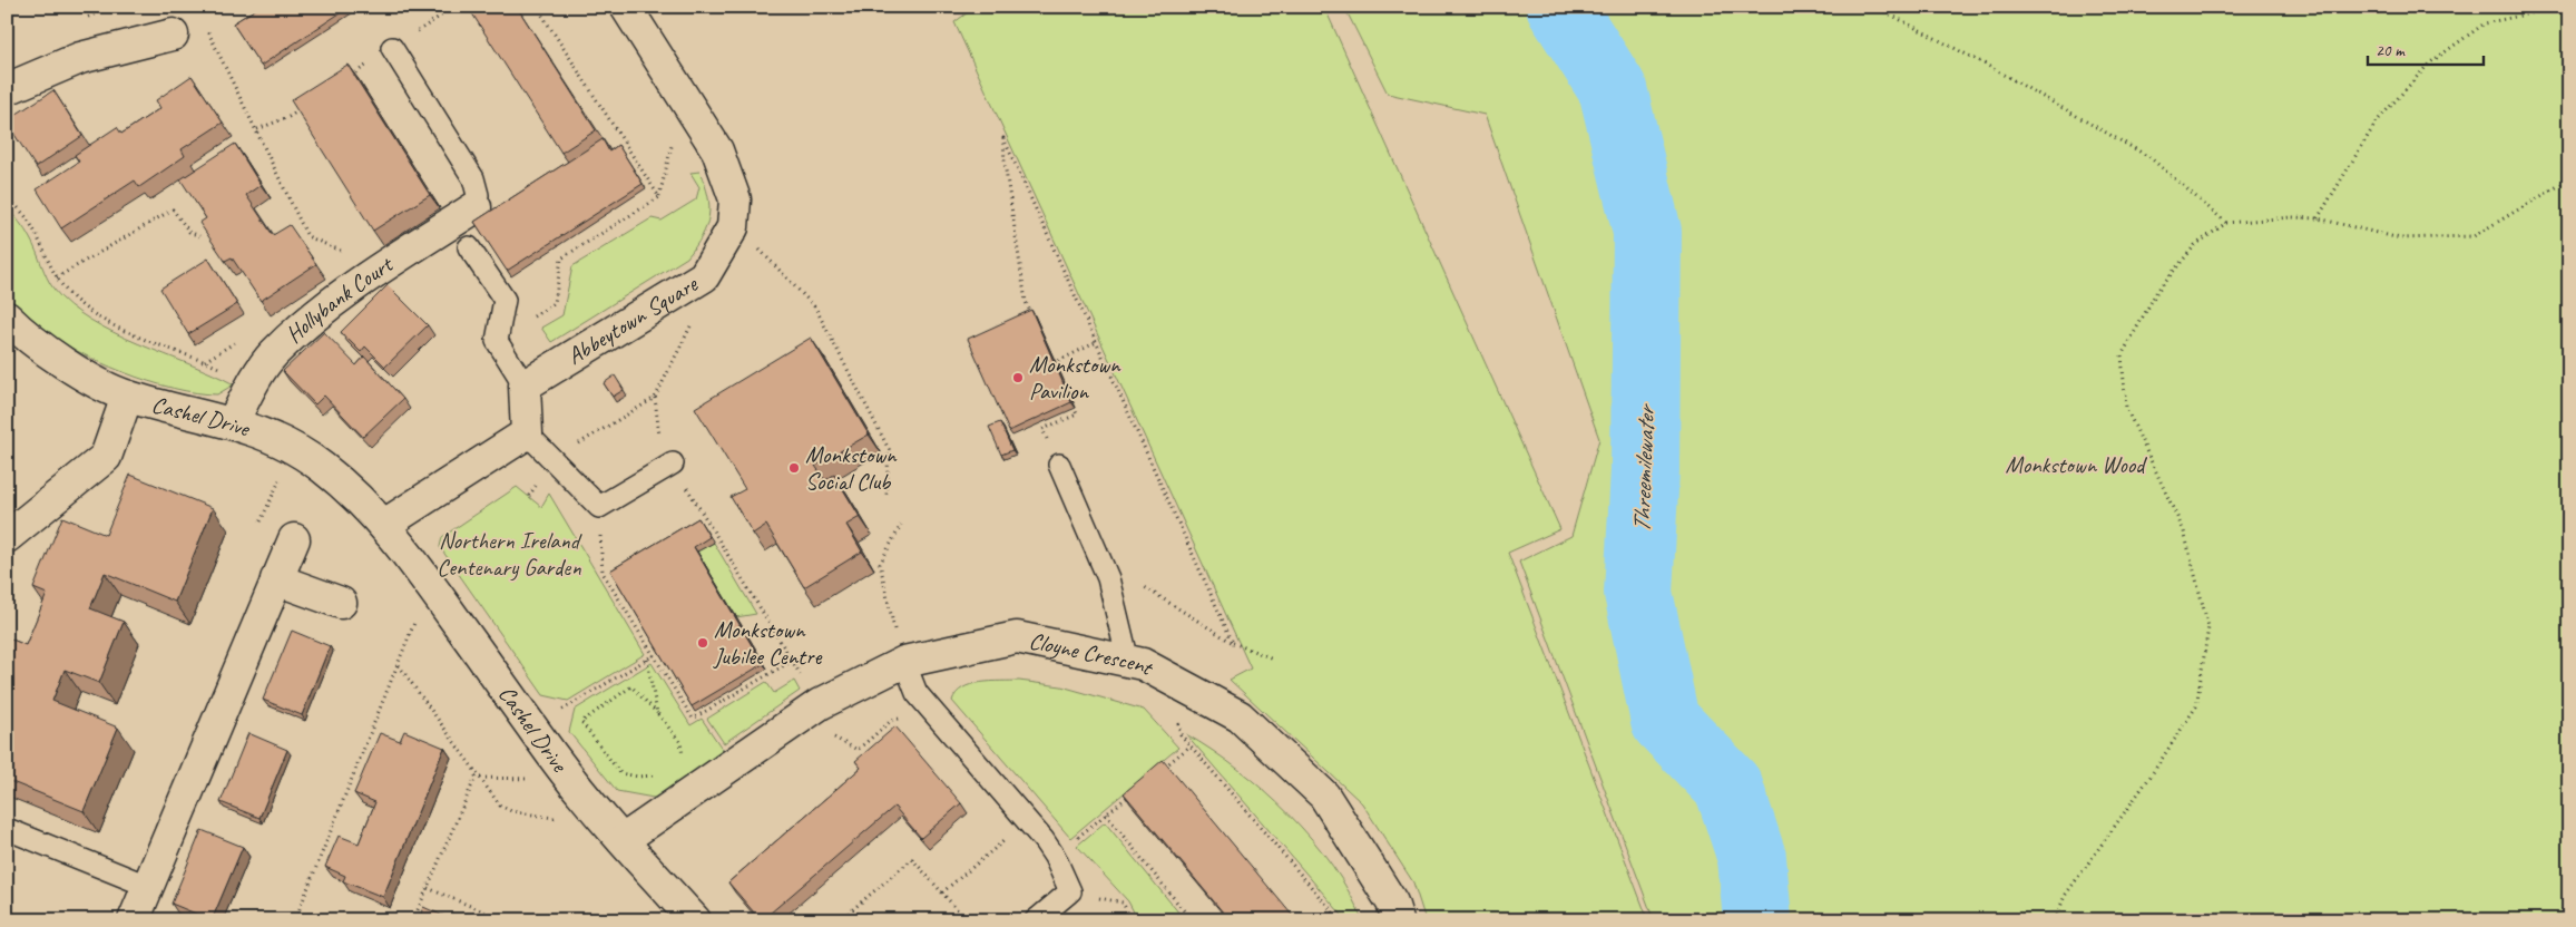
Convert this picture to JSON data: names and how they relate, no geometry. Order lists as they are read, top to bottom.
{
  "streets": {
    "street": [
      "Hollybank Court",
      "Abbeytown Square",
      "Cashel Drive",
      "Cloyne Crescent"
    ]
  },
  "crossings": [
    ["Hollybank Court", "Cashel Drive"],
    ["Cashel Drive", "Cloyne Crescent"]
  ],
  "water": ["Threemilewater"],
  "parks": ["Monkstown Wood", "Northern Ireland Centenary Garden"],
  "places": ["Monkstown Pavilion", "Monkstown Social Club", "Monkstown Jubilee Centre"],
  "scale_bar": "20 m"
}
